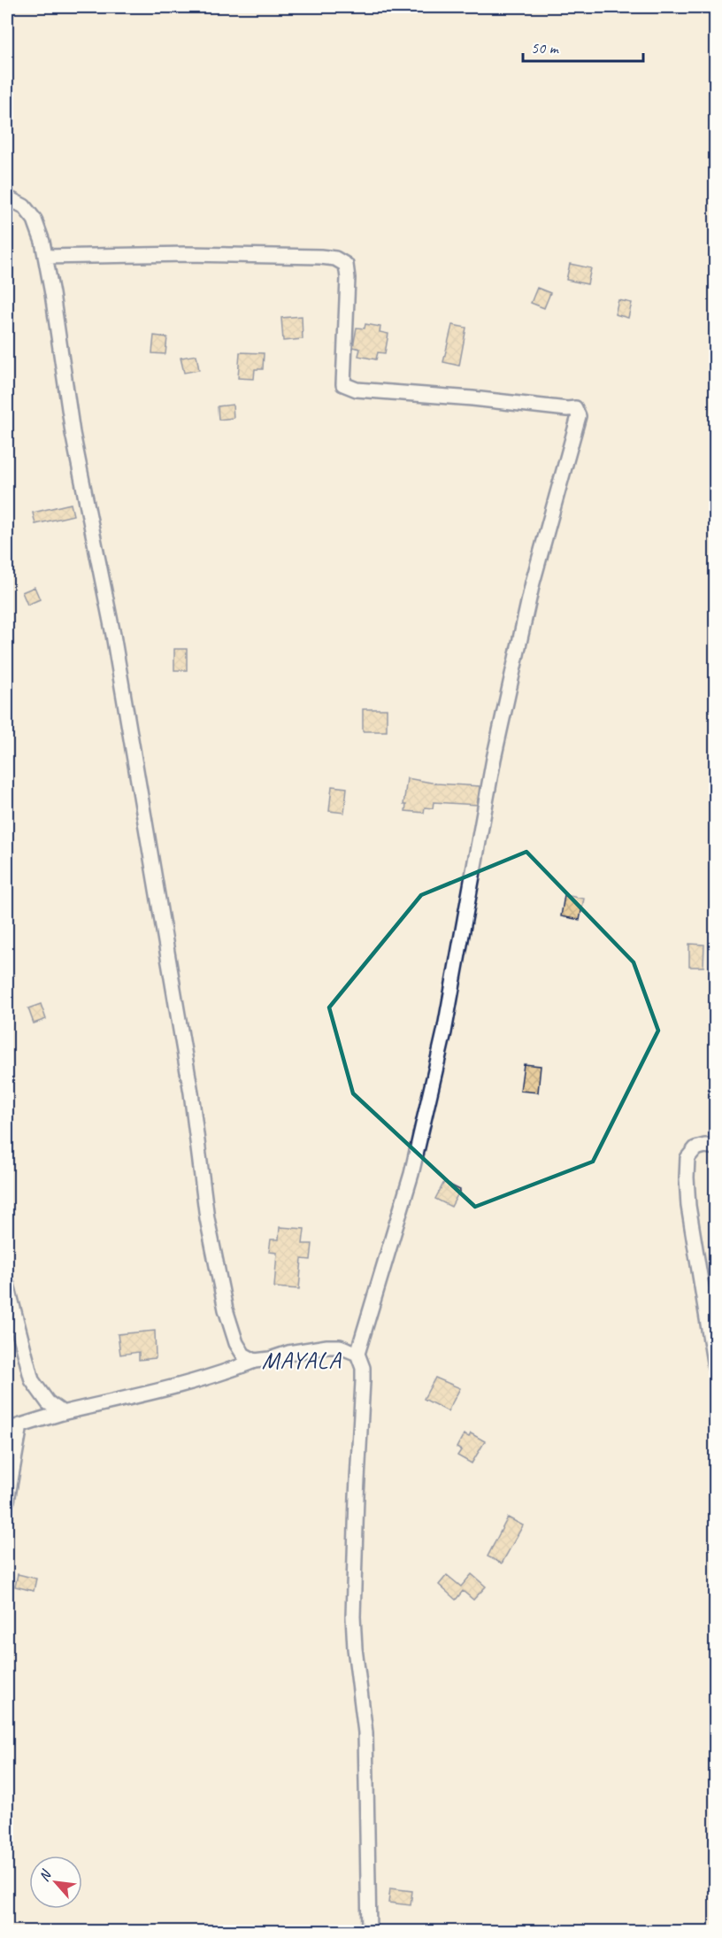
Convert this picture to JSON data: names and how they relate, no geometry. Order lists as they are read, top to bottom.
{
  "districts": ["MAYALA"],
  "scale_bar": "50 m",
  "north": "top left"
}
